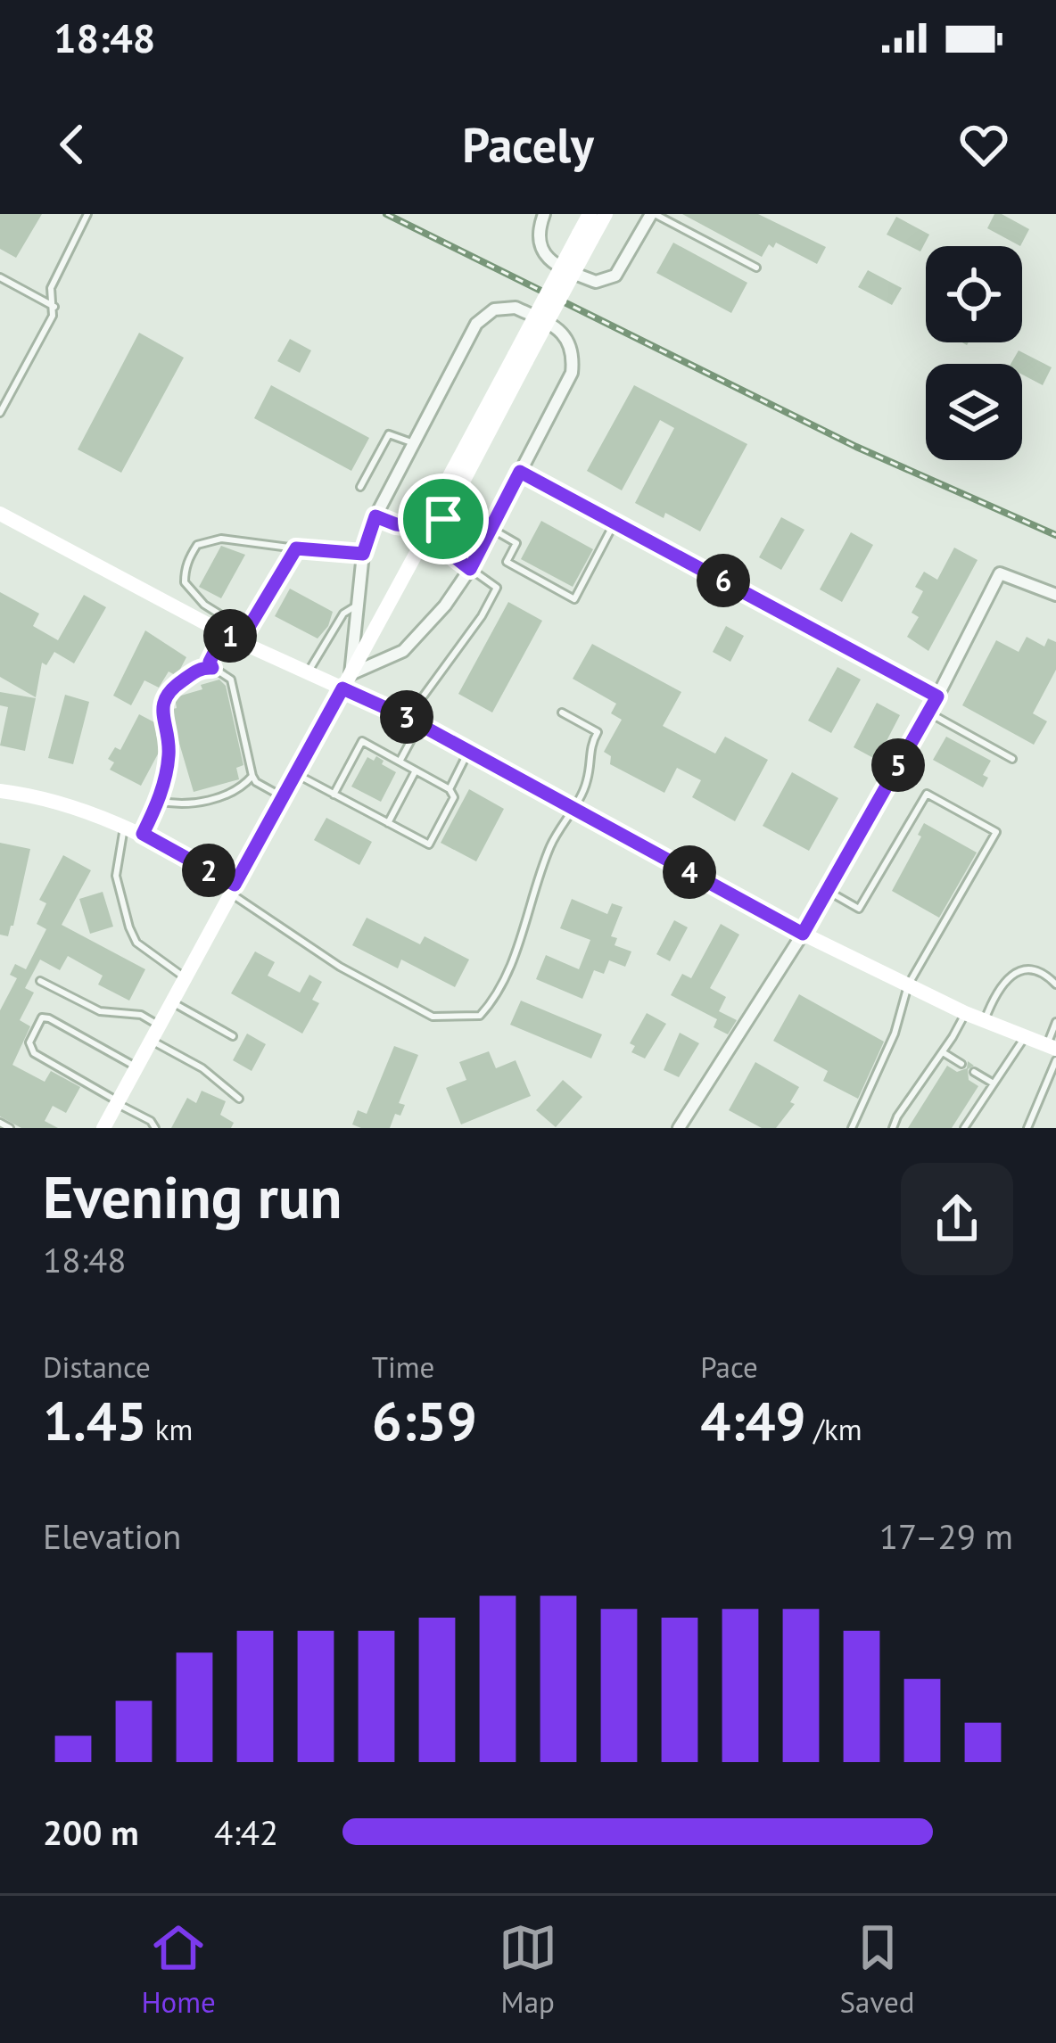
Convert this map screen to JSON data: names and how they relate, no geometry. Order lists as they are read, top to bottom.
{
  "page": {
    "status": "18:48",
    "header": "Pacely",
    "pins": [
      "6",
      "1",
      "3",
      "5",
      "2",
      "4"
    ],
    "heading": ["Evening run", "18:48"],
    "stats": [
      ["Distance", "1.45 km"],
      ["Time", "6:59"],
      ["Pace", "4:49 /km"]
    ],
    "chart": ["Elevation", "17–29 m"],
    "list": [
      {
        "name": "200 m",
        "note": "4:42"
      }
    ],
    "tabs": ["Home", "Map", "Saved"]
  }
}
